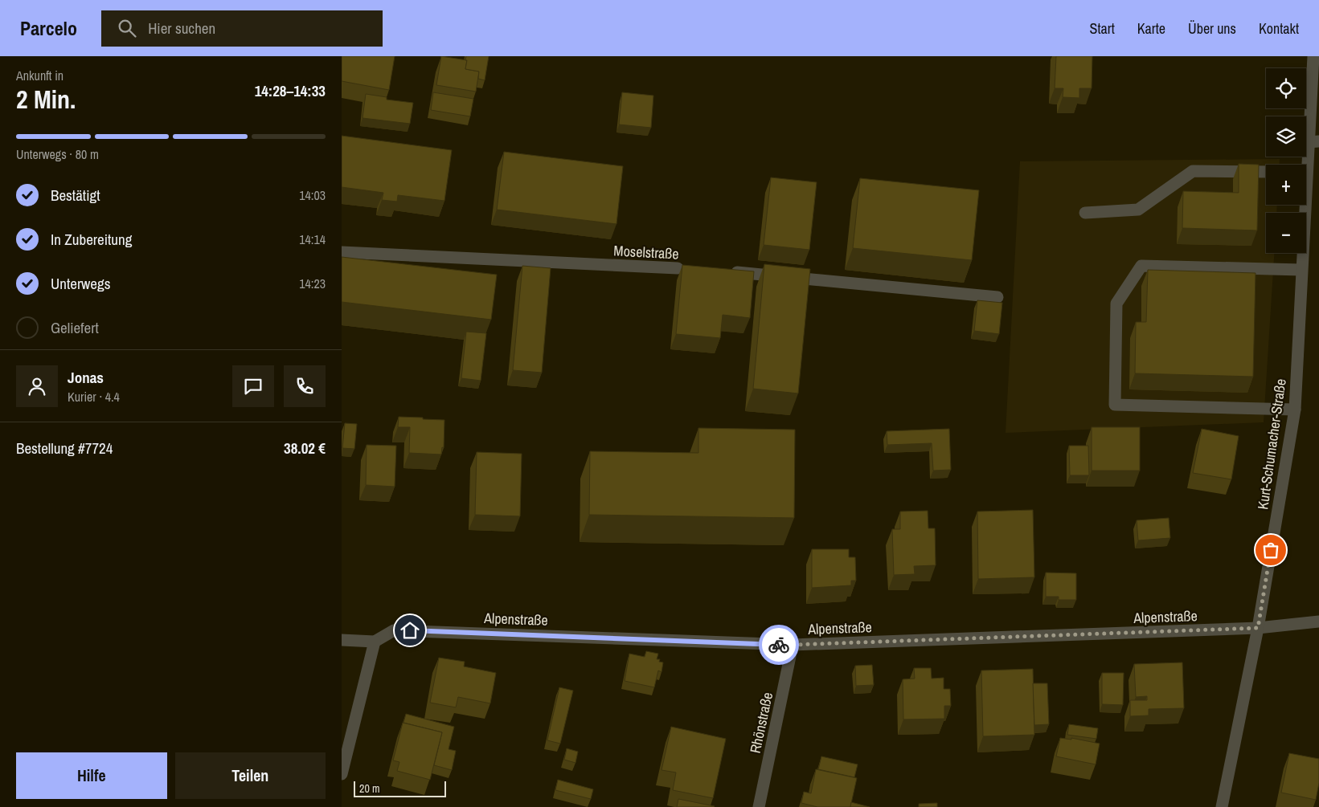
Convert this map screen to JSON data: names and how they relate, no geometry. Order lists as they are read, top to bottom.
{
  "streets": {
    "street": [
      "Moselstraße",
      "Kurt-Schumacher-Straße",
      "Alpenstraße",
      "Rhönstraße"
    ]
  },
  "crossings": [
    ["Kurt-Schumacher-Straße", "Alpenstraße"],
    ["Alpenstraße", "Rhönstraße"]
  ],
  "scale_bar": "20 m",
  "page": {
    "header": "Parcelo",
    "search": "Hier suchen",
    "nav": [
      "Start",
      "Karte",
      "Über uns",
      "Kontakt"
    ],
    "heading": ["2 Min.", "Ankunft in", "14:28–14:33"],
    "panel": [
      "Jonas",
      "Kurier · 4.4",
      "Bestellung #7724",
      "38.02 €"
    ],
    "map_buttons": ["+", "−"],
    "bar": "Unterwegs · 80 m",
    "list": [
      ["Bestätigt", "14:03"],
      ["In Zubereitung", "14:14"],
      ["Unterwegs", "14:23"],
      "Geliefert"
    ],
    "buttons": ["Hilfe", "Teilen"],
    "scale": "20 m"
  }
}
